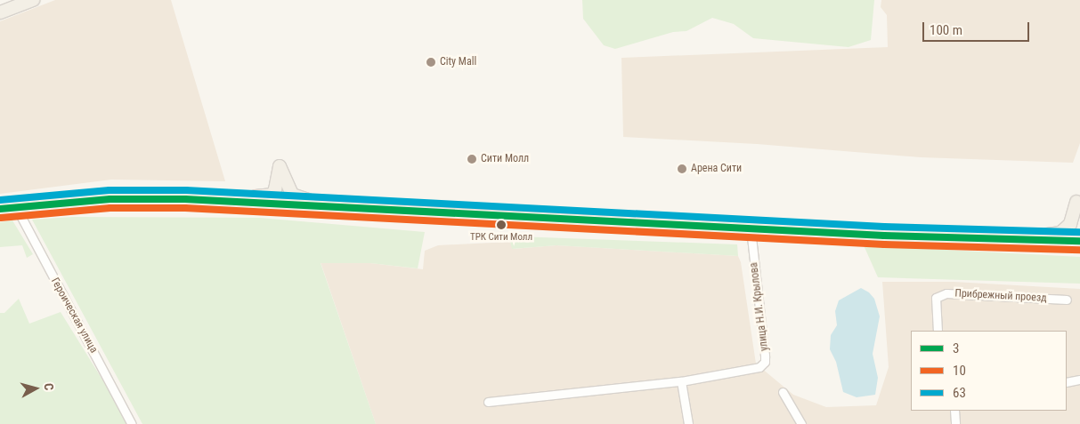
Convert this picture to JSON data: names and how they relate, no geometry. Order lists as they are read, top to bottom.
{
  "streets": {
    "street": ["Прибрежный проезд", "улица Н.И. Крылова", "Героическая улица"]
  },
  "places": [
    "City Mall",
    "Сити Молл",
    "Арена Сити",
    "ТРК Сити Молл"
  ],
  "lines": ["transit line 63", "transit line 3", "transit line 10"],
  "legend": ["3", "10", "63"],
  "scale_bar": "100 m",
  "north": "right"
}
